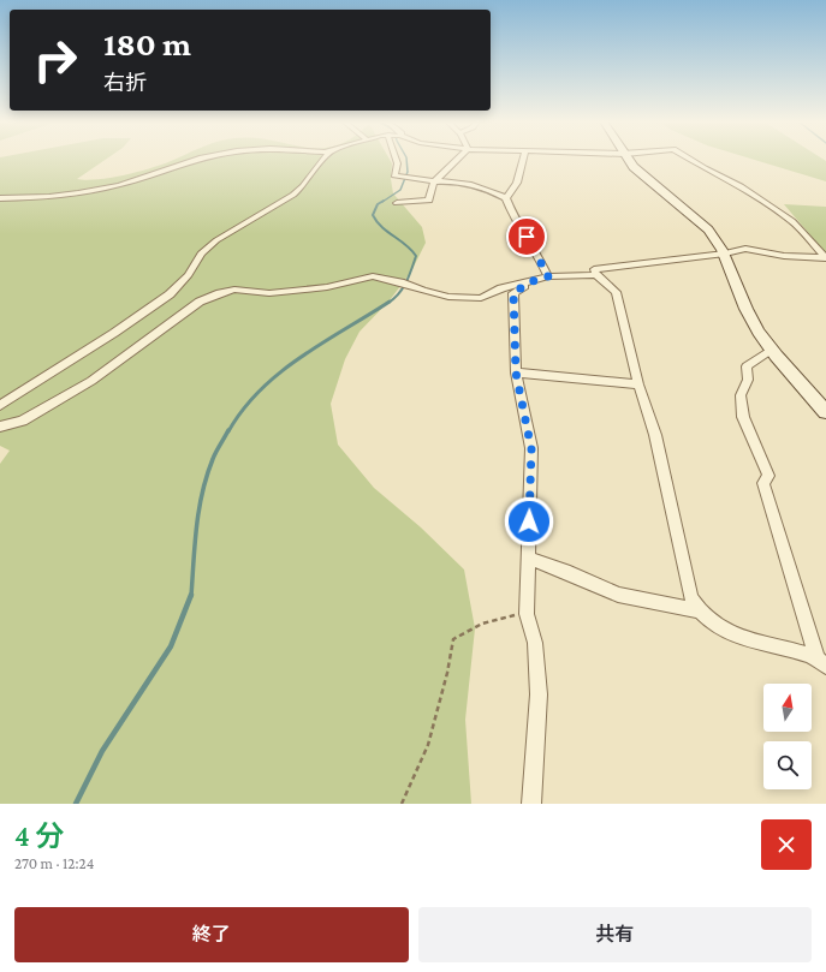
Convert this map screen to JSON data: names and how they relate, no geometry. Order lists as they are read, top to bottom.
{
  "north": "top",
  "page": {
    "turn": ["180 m", "右折"],
    "heading": ["4 分", "270 m · 12:24"],
    "buttons": ["終了", "共有"]
  }
}
